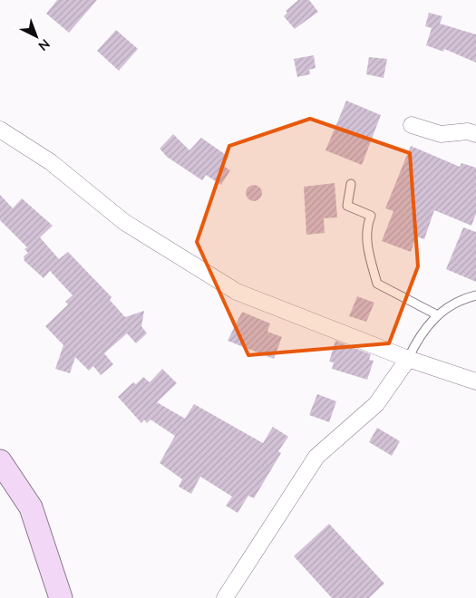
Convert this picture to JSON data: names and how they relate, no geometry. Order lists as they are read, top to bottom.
{
  "north": "bottom right"
}
